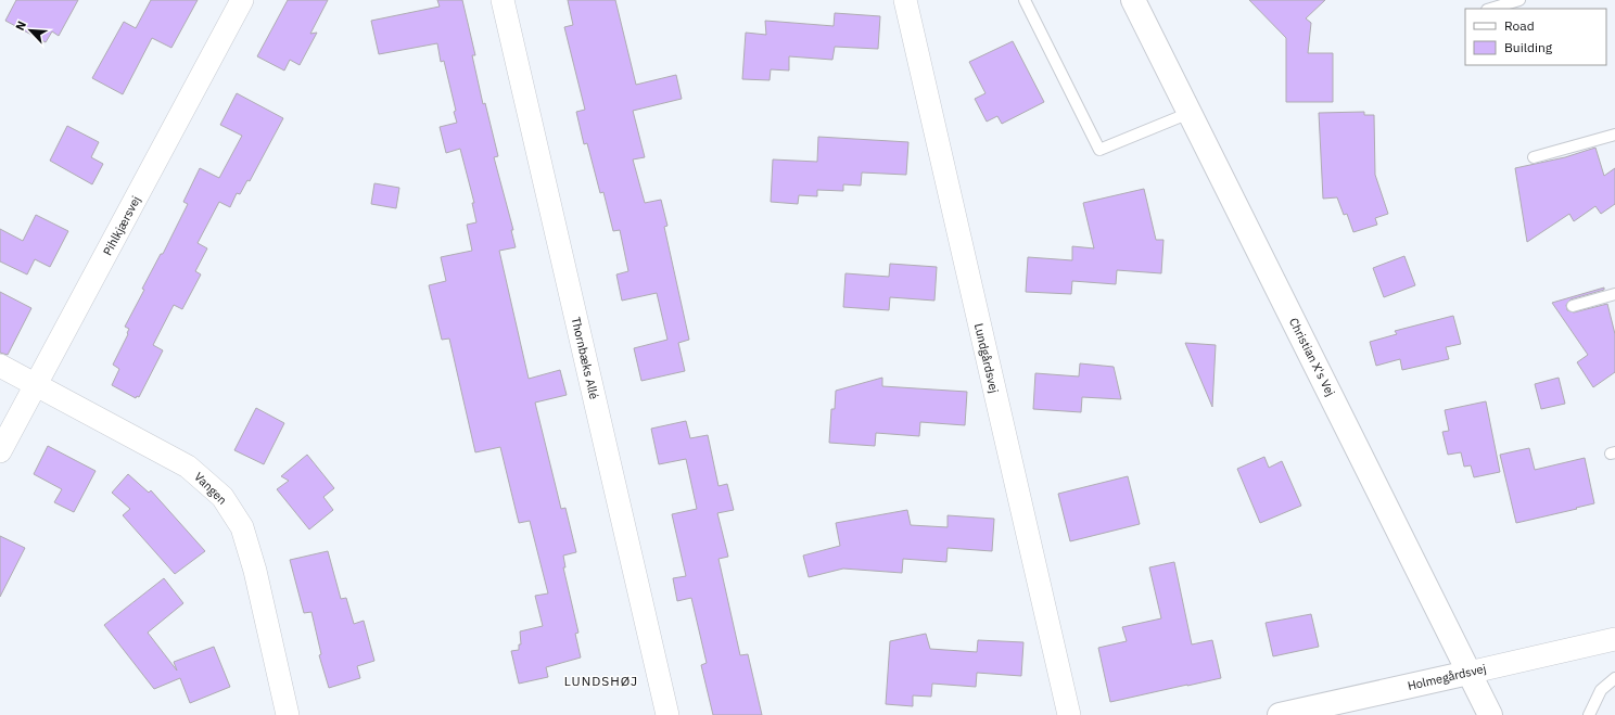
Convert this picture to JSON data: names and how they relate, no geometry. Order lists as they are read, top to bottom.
{
  "streets": {
    "street": [
      "Pihlkjærsvej",
      "Christian X's Vej",
      "Thornbæks Allé",
      "Lundgårdsvej",
      "Vangen",
      "Holmegårdsvej"
    ]
  },
  "crossings": [
    ["Pihlkjærsvej", "Vangen"],
    ["Christian X's Vej", "Holmegårdsvej"]
  ],
  "districts": ["LUNDSHØJ"],
  "legend": ["Road", "Building"],
  "north": "top left"
}
